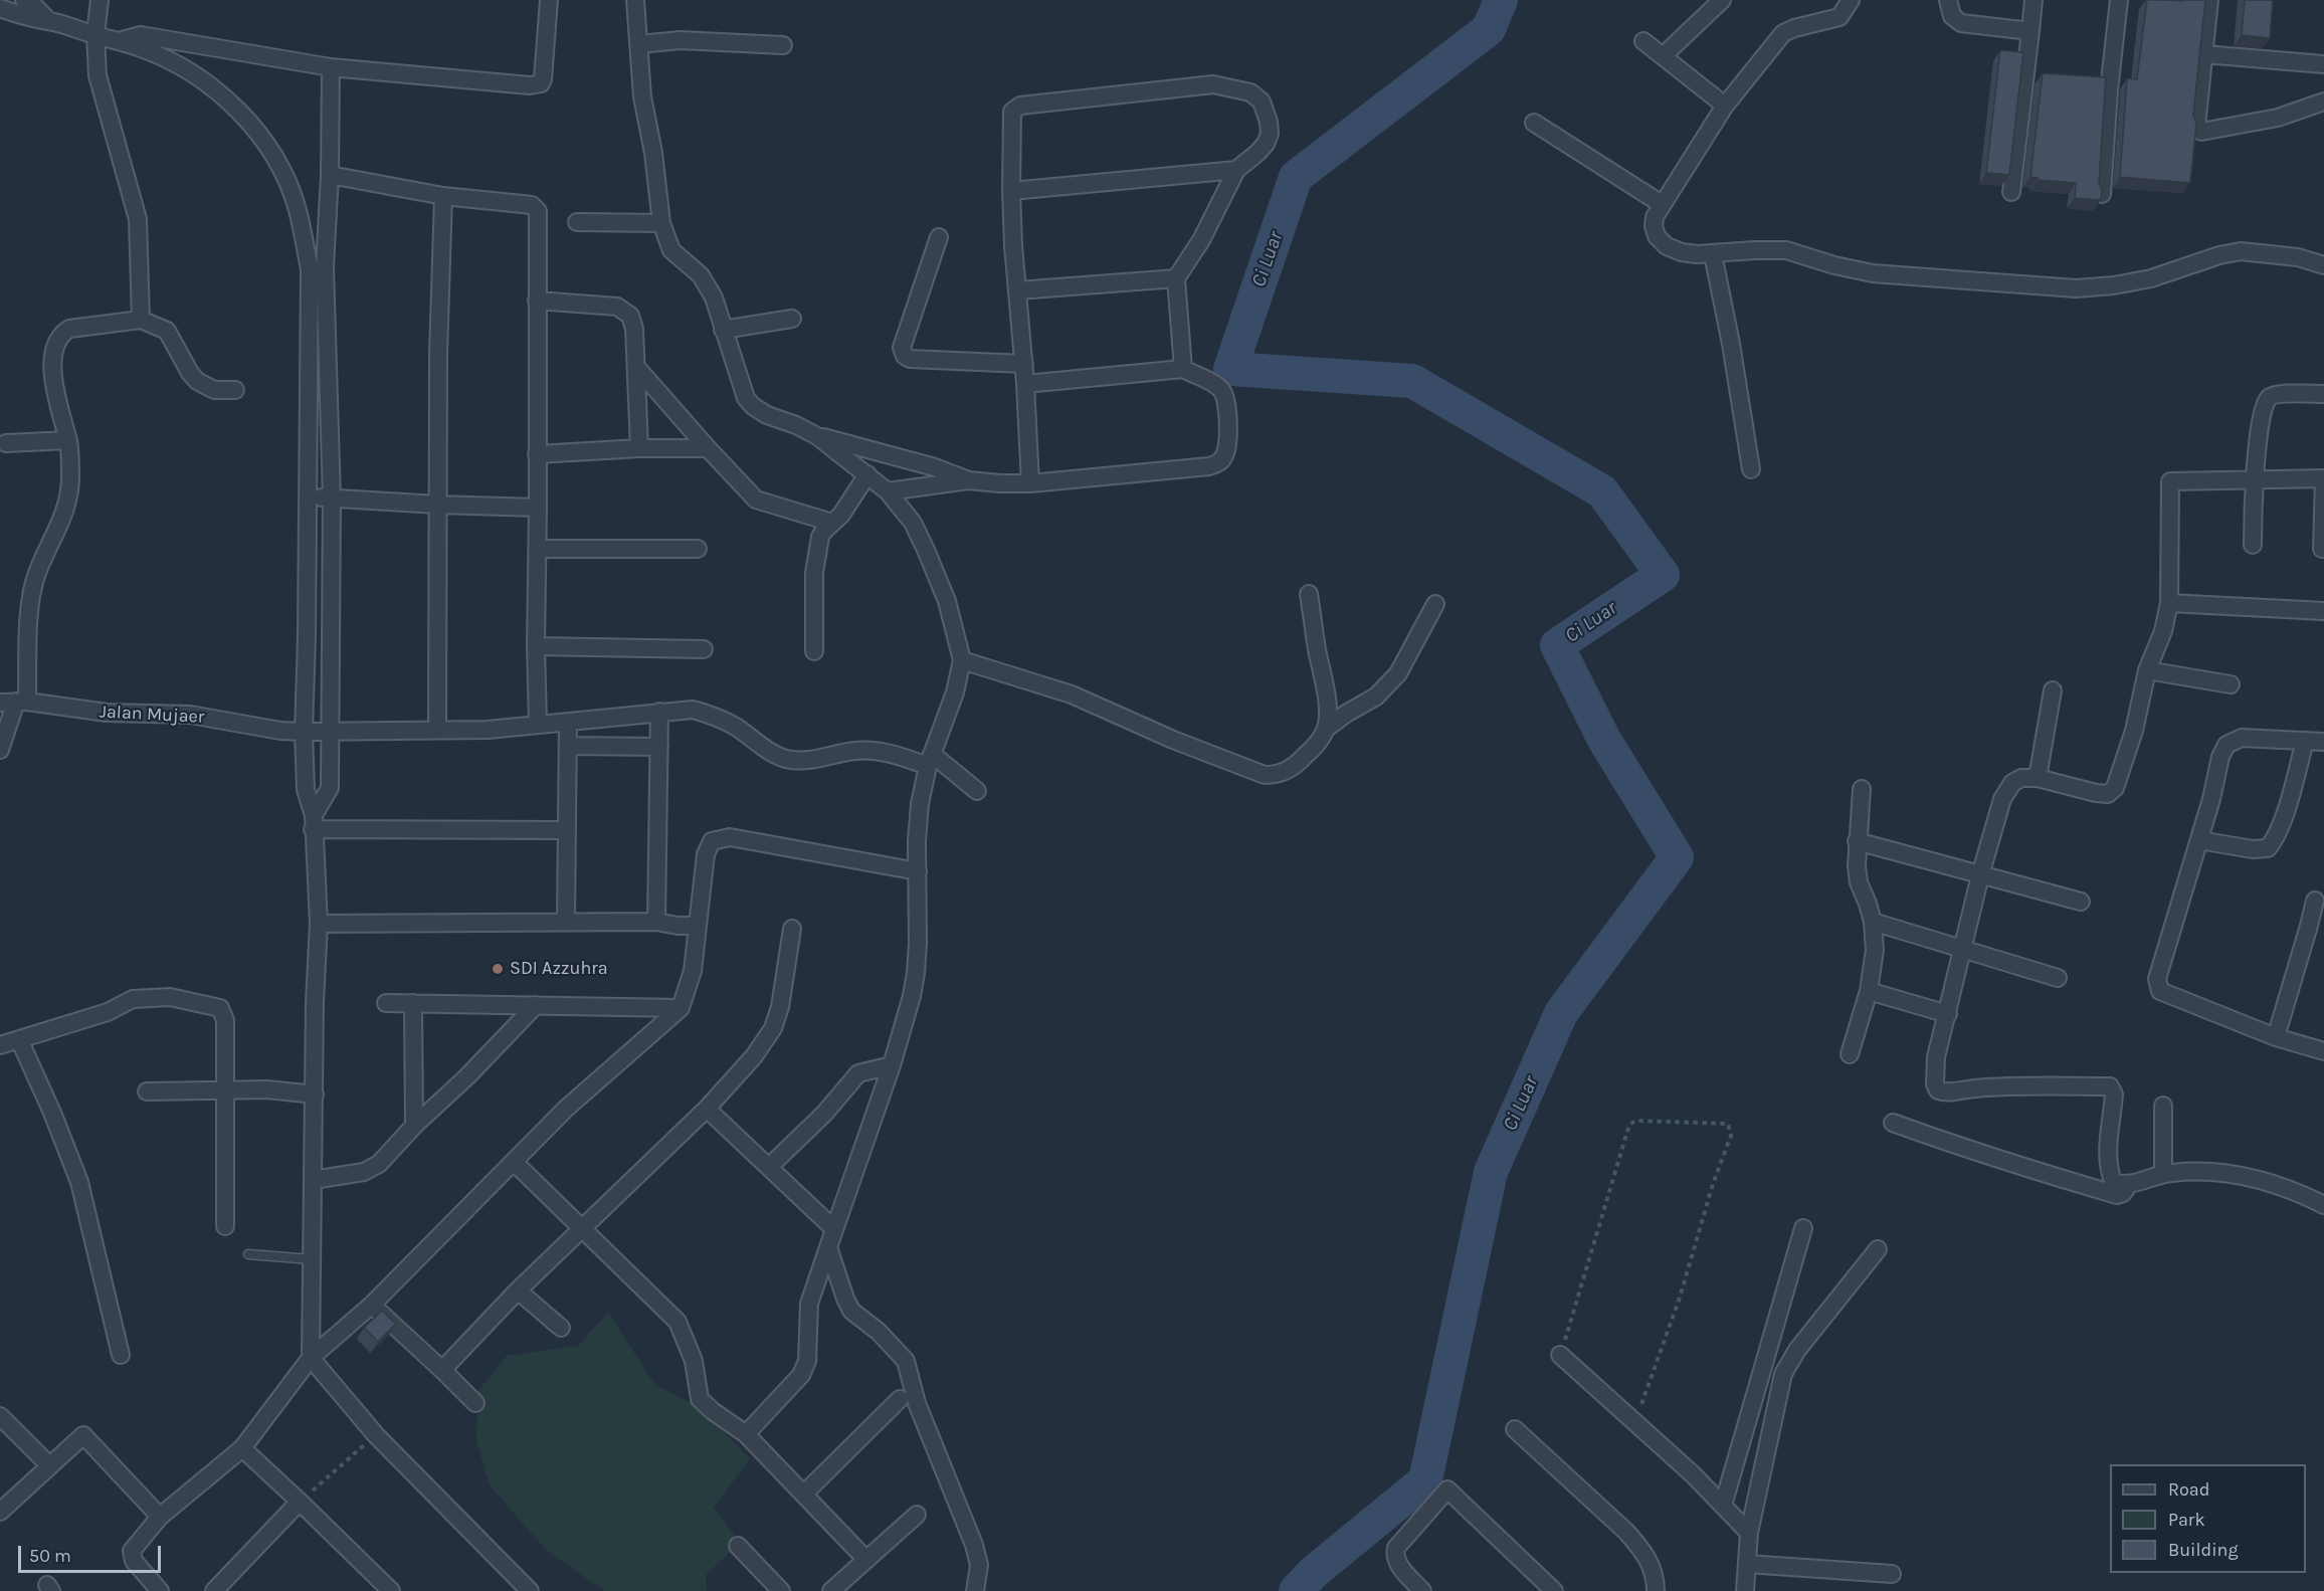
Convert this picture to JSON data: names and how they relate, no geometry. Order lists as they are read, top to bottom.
{
  "streets": {
    "street": ["Jalan Mujaer"]
  },
  "water": ["Ci Luar"],
  "places": ["SDI Azzuhra"],
  "legend": ["Road", "Park", "Building"],
  "scale_bar": "50 m"
}
